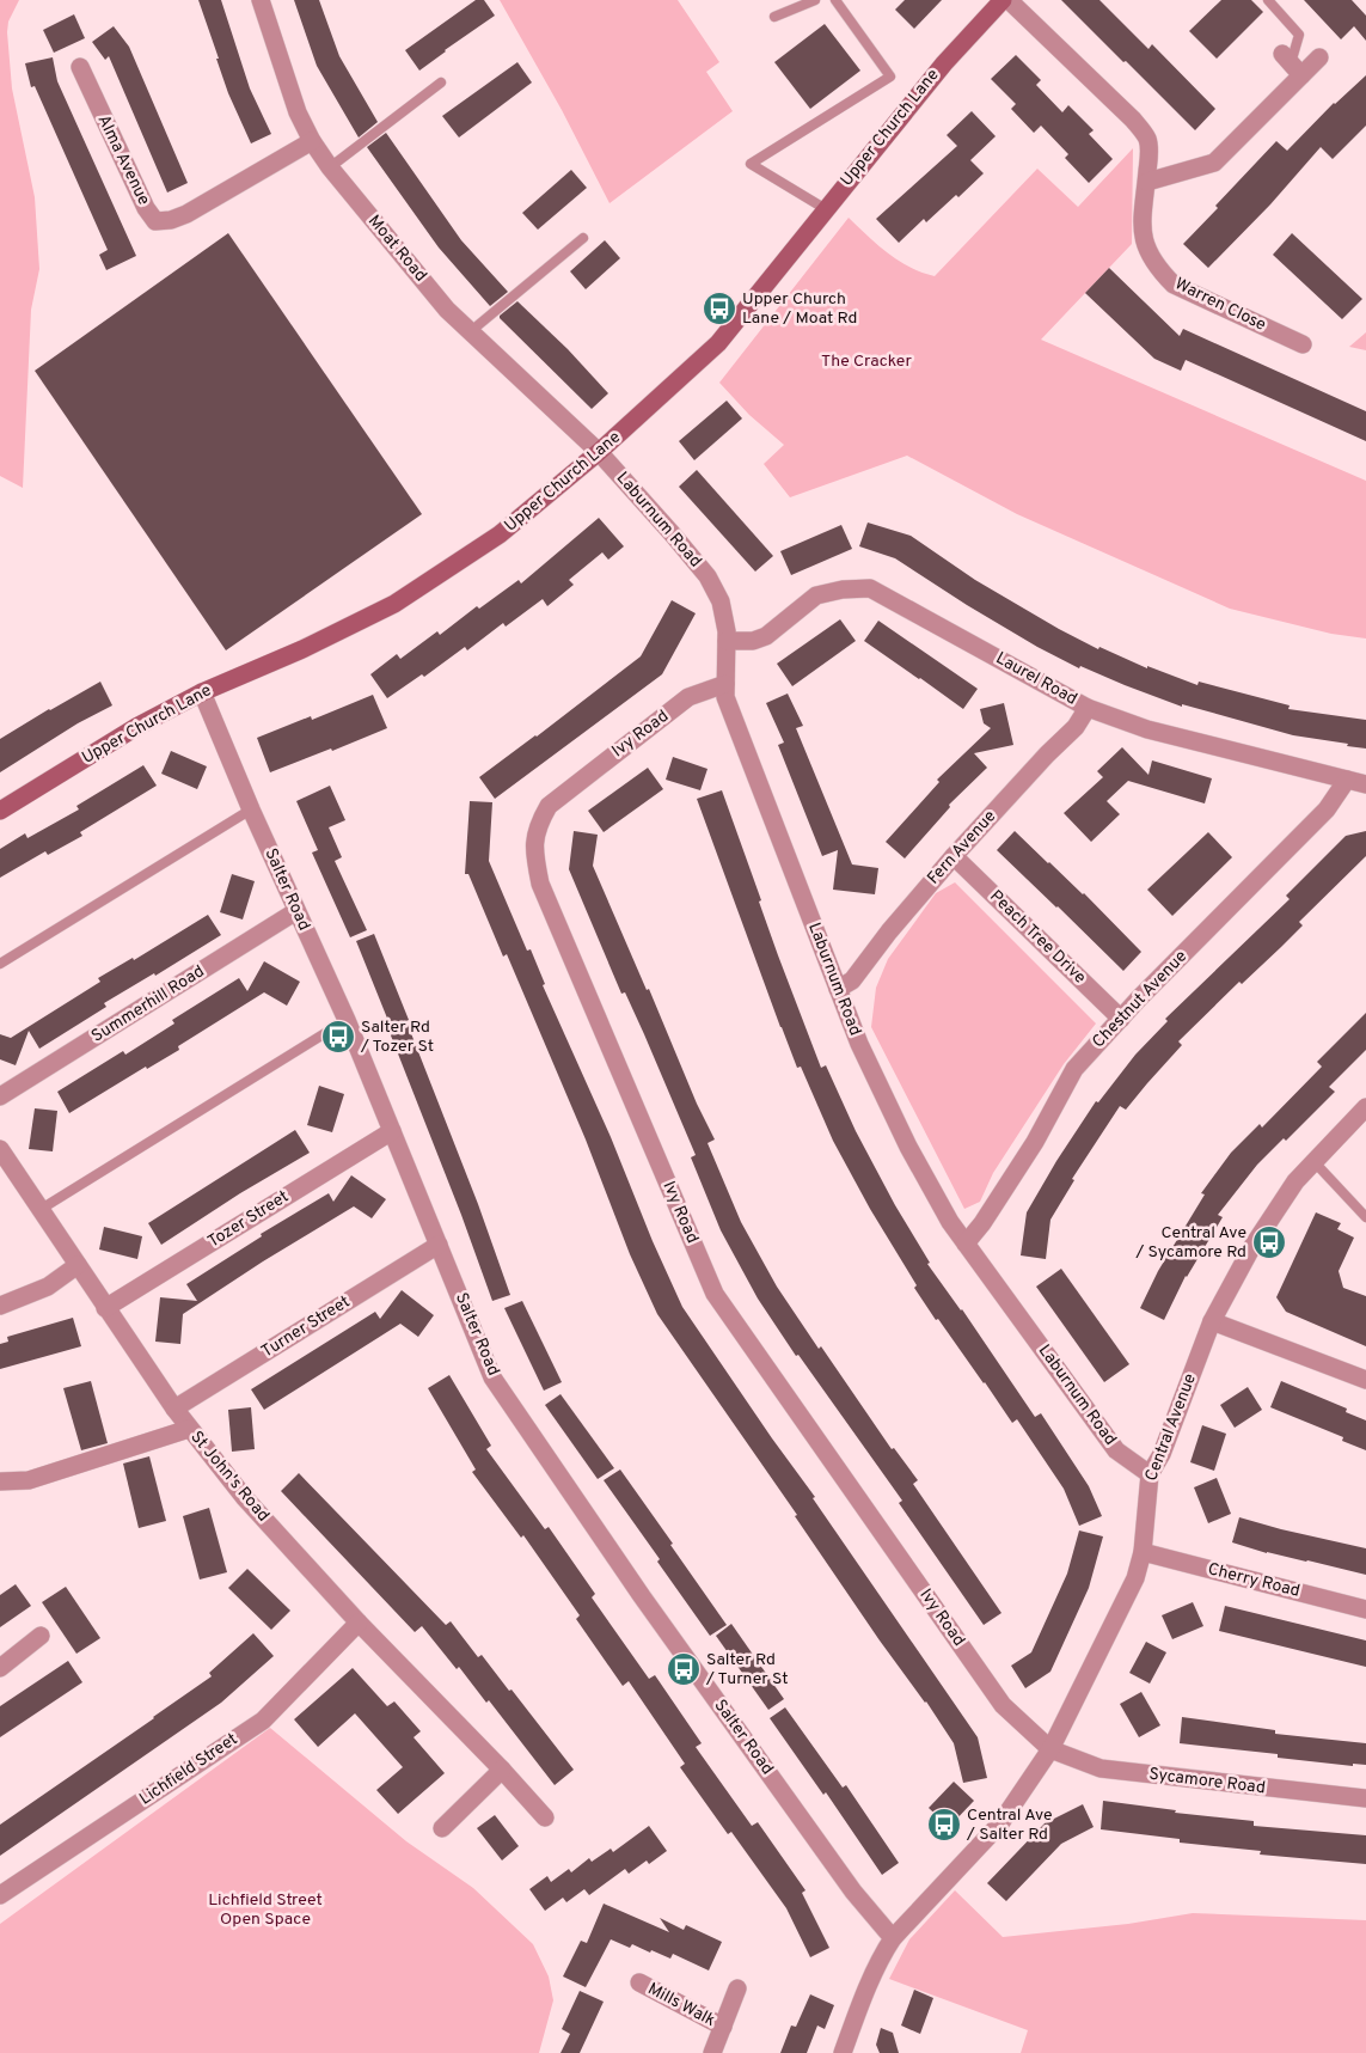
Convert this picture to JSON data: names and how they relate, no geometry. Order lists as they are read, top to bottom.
{
  "streets": {
    "main road": ["Upper Church Lane"],
    "street": [
      "Alma Avenue",
      "Moat Road",
      "Warren Close",
      "Laburnum Road",
      "Laurel Road",
      "Ivy Road",
      "Fern Avenue",
      "Salter Road",
      "Peach Tree Drive",
      "Chestnut Avenue",
      "Summerhill Road",
      "Tozer Street",
      "Turner Street",
      "Central Avenue",
      "St John's Road",
      "Cherry Road",
      "Lichfield Street",
      "Sycamore Road",
      "Mills Walk"
    ]
  },
  "crossings": [
    ["Upper Church Lane", "Moat Road"],
    ["Upper Church Lane", "Laburnum Road"],
    ["Upper Church Lane", "Salter Road"],
    ["Alma Avenue", "Moat Road"],
    ["Moat Road", "Laburnum Road"],
    ["Laburnum Road", "Laurel Road"],
    ["Laburnum Road", "Ivy Road"],
    ["Laburnum Road", "Fern Avenue"],
    ["Laburnum Road", "Chestnut Avenue"],
    ["Laburnum Road", "Central Avenue"],
    ["Laurel Road", "Fern Avenue"],
    ["Laurel Road", "Chestnut Avenue"],
    ["Ivy Road", "Central Avenue"],
    ["Ivy Road", "Sycamore Road"],
    ["Fern Avenue", "Peach Tree Drive"],
    ["Salter Road", "Summerhill Road"],
    ["Salter Road", "Tozer Street"],
    ["Salter Road", "Turner Street"],
    ["Salter Road", "Central Avenue"],
    ["Peach Tree Drive", "Chestnut Avenue"],
    ["Tozer Street", "St John's Road"],
    ["Turner Street", "St John's Road"],
    ["Central Avenue", "Cherry Road"],
    ["Central Avenue", "Sycamore Road"],
    ["St John's Road", "Lichfield Street"]
  ],
  "parks": ["The Cracker", "Lichfield Street Open Space"],
  "places": {
    "bus stop": [
      "Upper Church Lane / Moat Rd",
      "Salter Rd / Tozer St",
      "Central Ave / Sycamore Rd",
      "Salter Rd / Turner St",
      "Central Ave / Salter Rd"
    ]
  }
}
